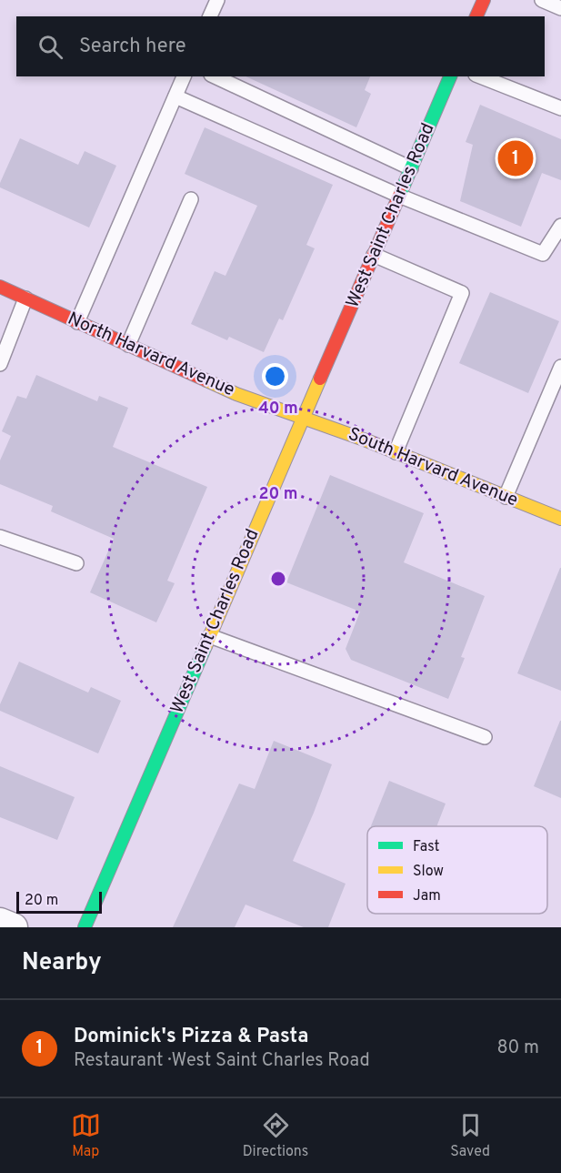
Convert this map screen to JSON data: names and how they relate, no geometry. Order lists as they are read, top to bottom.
{
  "streets": {
    "main road": ["West Saint Charles Road", "North Harvard Avenue", "South Harvard Avenue"]
  },
  "crossings": [
    ["West Saint Charles Road", "North Harvard Avenue"],
    ["West Saint Charles Road", "South Harvard Avenue"],
    ["North Harvard Avenue", "South Harvard Avenue"]
  ],
  "legend": ["Fast", "Slow", "Jam"],
  "scale_bar": "20 m",
  "page": {
    "search": "Search here",
    "pins": "1",
    "scale": "20 m",
    "heading": "Nearby",
    "list": [
      {
        "mark": "1",
        "name": "Dominick's Pizza & Pasta",
        "note": "Restaurant · West Saint Charles Road",
        "value": "80 m"
      }
    ],
    "nav": ["Map", "Directions", "Saved"]
  },
  "rings": ["40 m", "20 m"]
}
